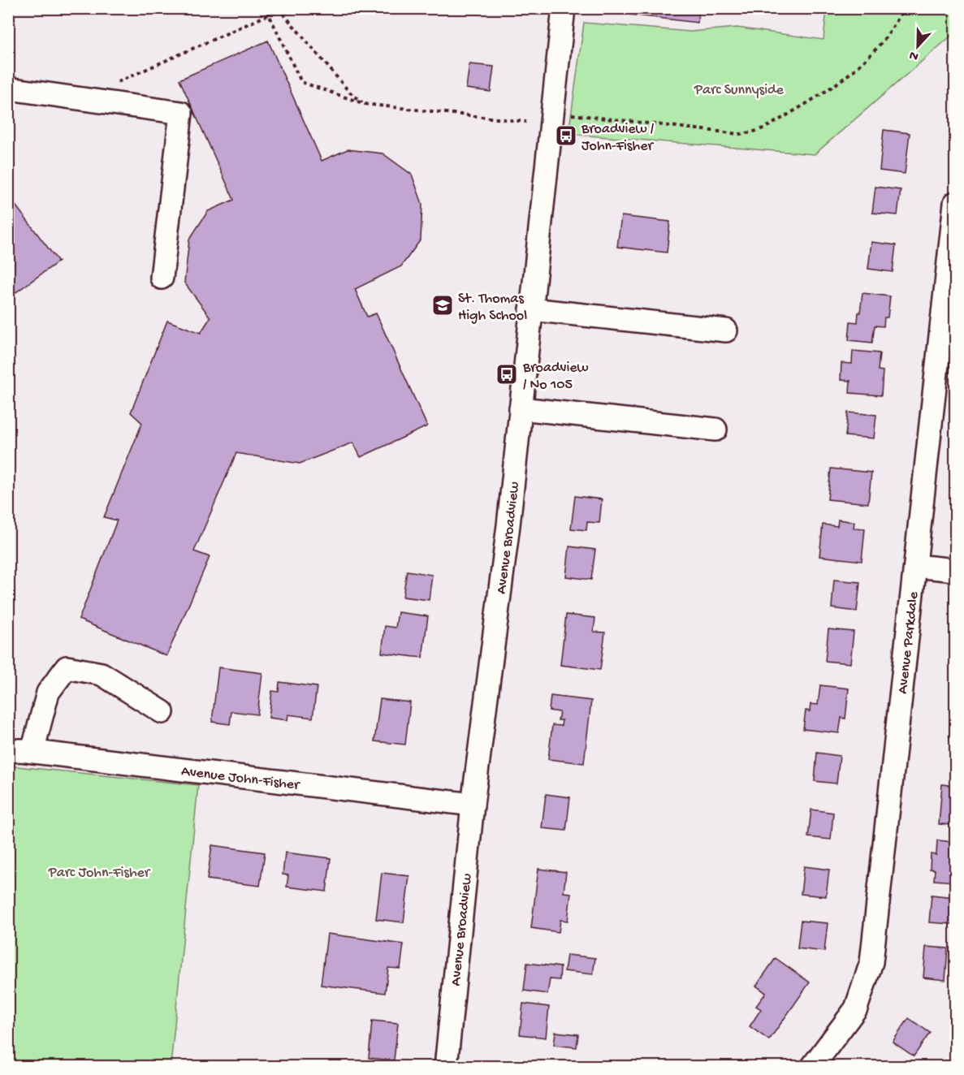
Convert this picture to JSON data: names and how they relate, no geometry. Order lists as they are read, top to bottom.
{
  "streets": {
    "street": ["Avenue Broadview", "Avenue Parkdale", "Avenue John-Fisher"]
  },
  "crossings": [
    ["Avenue Broadview", "Avenue John-Fisher"]
  ],
  "parks": ["Parc Sunnyside", "Parc John-Fisher"],
  "places": {
    "bus stop": ["Broadview / John-Fisher", "Broadview / No 105"],
    "school or university": ["St. Thomas High School"]
  },
  "north": "bottom"
}
